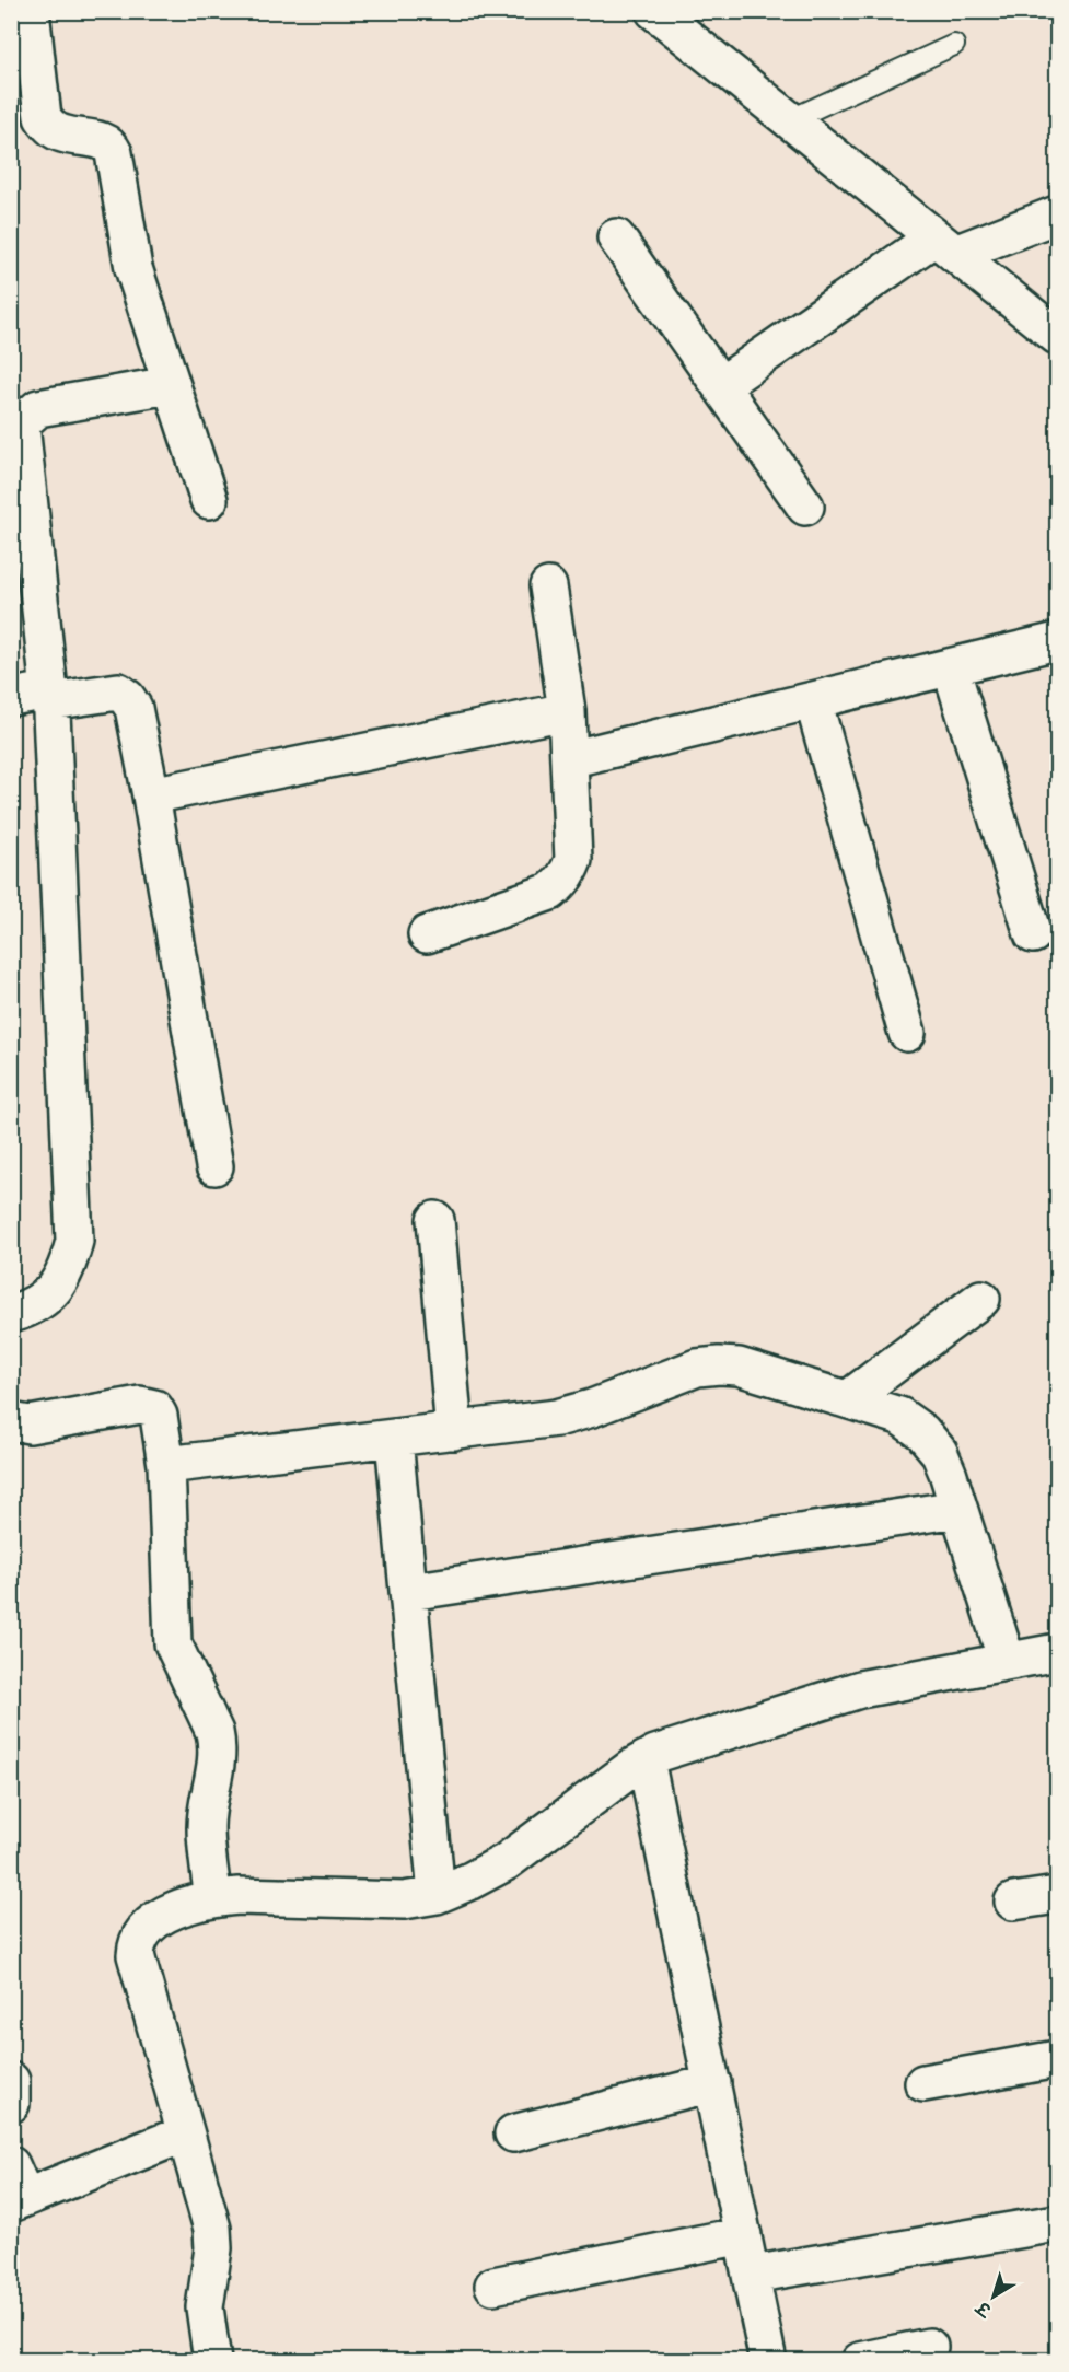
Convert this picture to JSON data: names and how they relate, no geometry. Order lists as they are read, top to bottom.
{
  "north": "bottom left"
}
